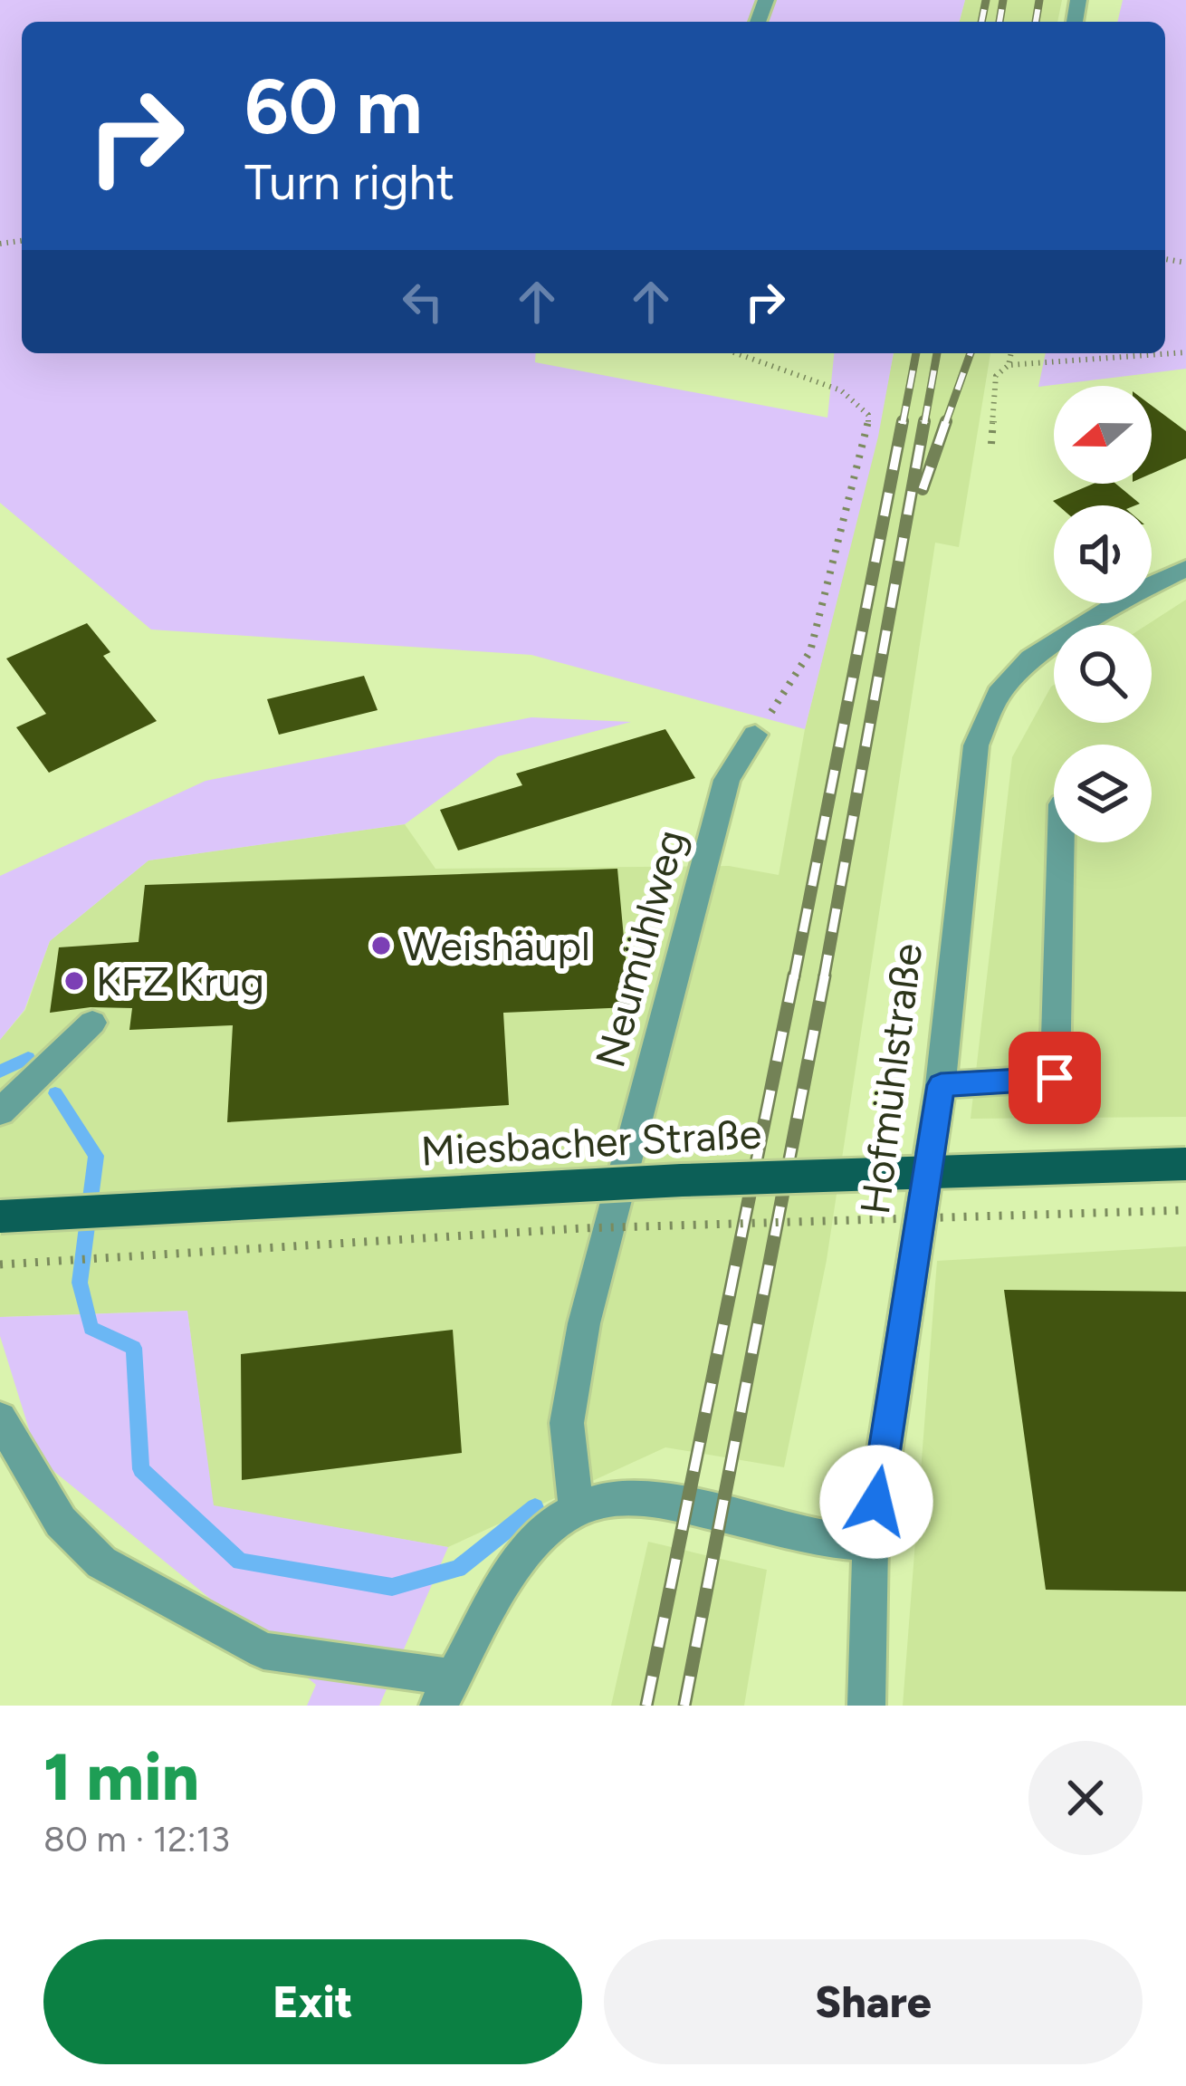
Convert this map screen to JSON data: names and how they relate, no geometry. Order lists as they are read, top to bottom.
{
  "streets": {
    "main road": ["Miesbacher Straße"],
    "street": ["Neumühlweg", "Hofmühlstraße"]
  },
  "places": ["Weishäupl", "KFZ Krug"],
  "north": "left",
  "page": {
    "turn": ["60 m", "Turn right"],
    "heading": ["1 min", "80 m · 12:13"],
    "buttons": ["Exit", "Share"]
  }
}
